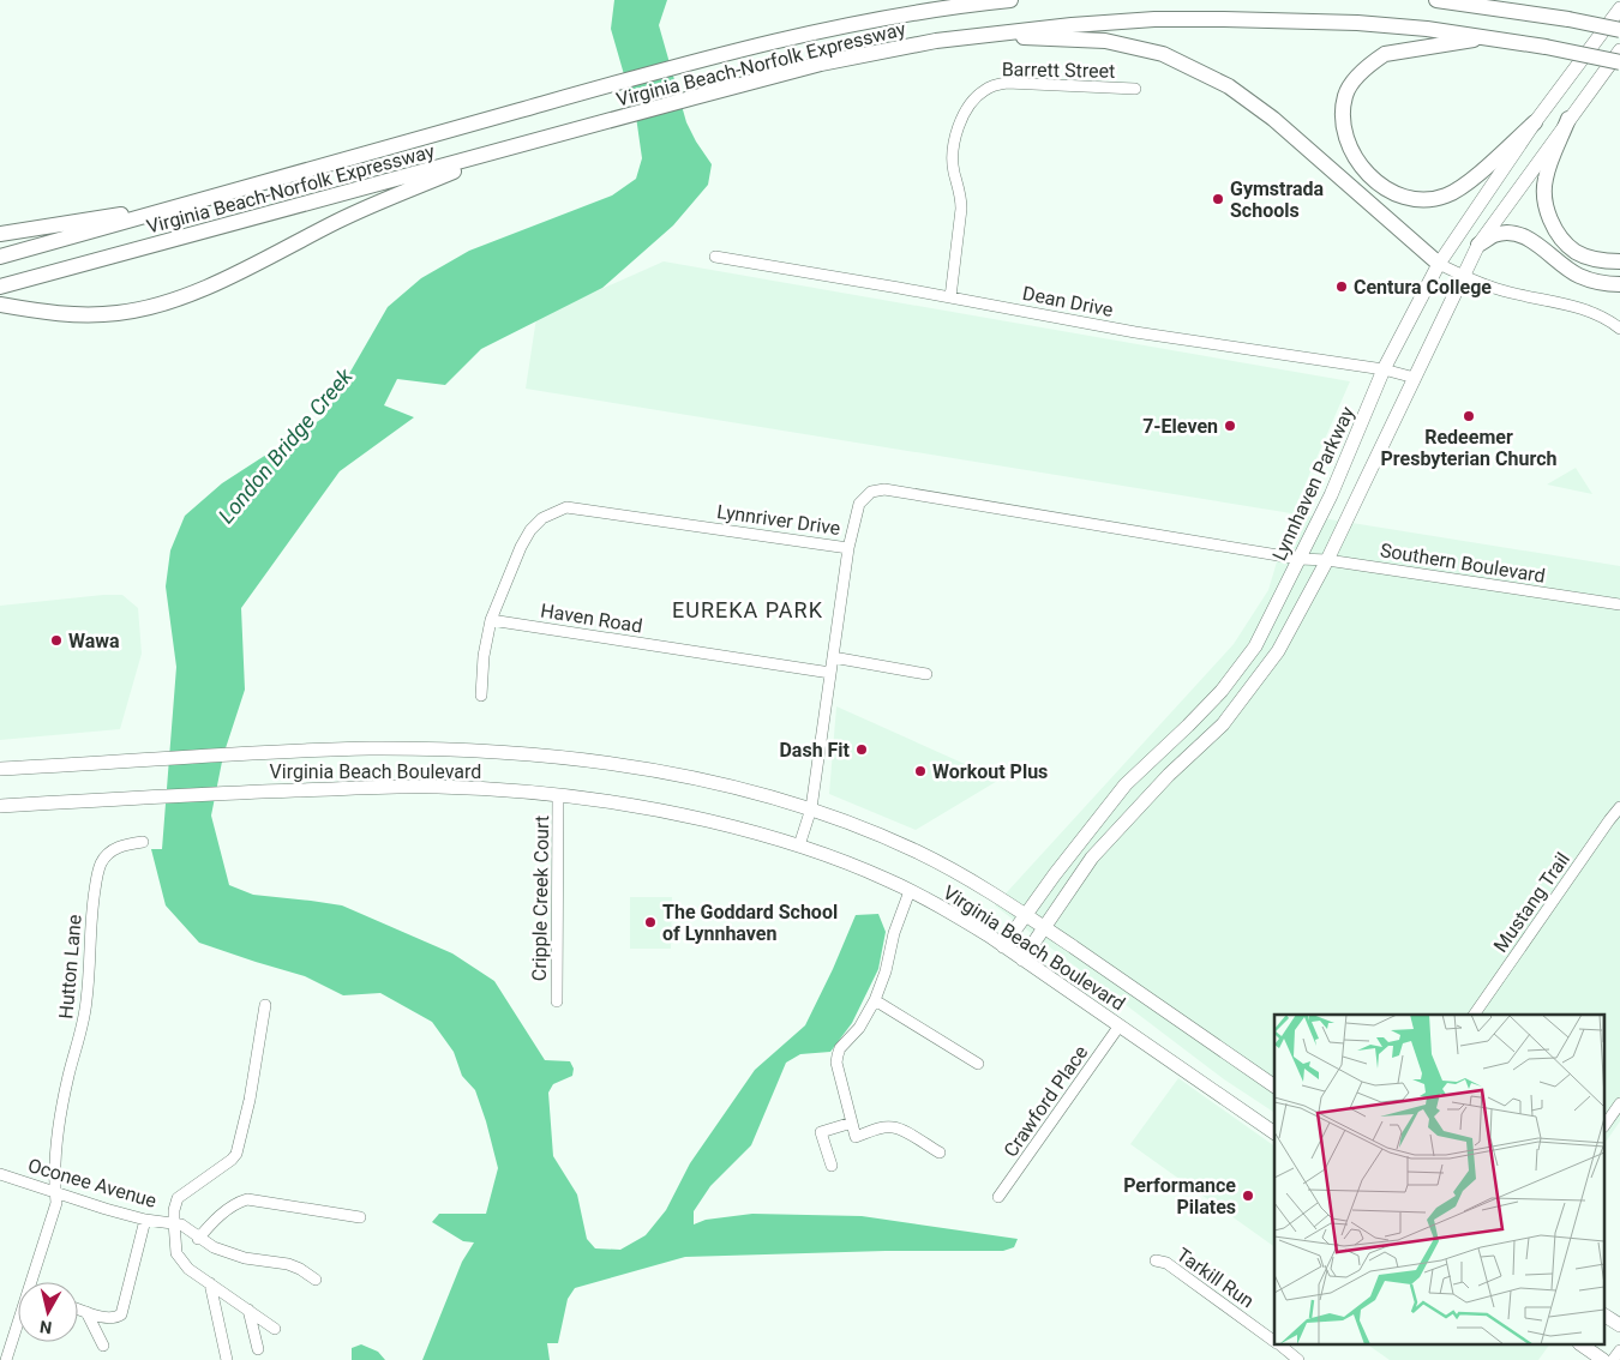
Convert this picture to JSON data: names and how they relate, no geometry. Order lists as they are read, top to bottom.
{
  "streets": {
    "highway": ["Virginia Beach-Norfolk Expressway"],
    "main road": ["Lynnhaven Parkway", "Virginia Beach Boulevard"],
    "street": [
      "Barrett Street",
      "Dean Drive",
      "Lynnriver Drive",
      "Southern Boulevard",
      "Haven Road",
      "Cripple Creek Court",
      "Mustang Trail",
      "Hutton Lane",
      "Crawford Place",
      "Oconee Avenue",
      "Tarkill Run"
    ]
  },
  "crossings": [
    ["Barrett Street", "Dean Drive"],
    ["Dean Drive", "Lynnhaven Parkway"],
    ["Lynnhaven Parkway", "Lynnriver Drive"],
    ["Lynnhaven Parkway", "Southern Boulevard"],
    ["Lynnhaven Parkway", "Virginia Beach Boulevard"],
    ["Lynnriver Drive", "Southern Boulevard"],
    ["Lynnriver Drive", "Haven Road"],
    ["Virginia Beach Boulevard", "Cripple Creek Court"],
    ["Virginia Beach Boulevard", "Crawford Place"],
    ["Hutton Lane", "Oconee Avenue"]
  ],
  "districts": ["EUREKA PARK"],
  "water": ["London Bridge Creek"],
  "places": [
    "Gymstrada Schools",
    "Centura College",
    "Redeemer Presbyterian Church",
    "7-Eleven",
    "Wawa",
    "Dash Fit",
    "Workout Plus",
    "The Goddard School of Lynnhaven",
    "Performance Pilates"
  ],
  "north": "bottom"
}
